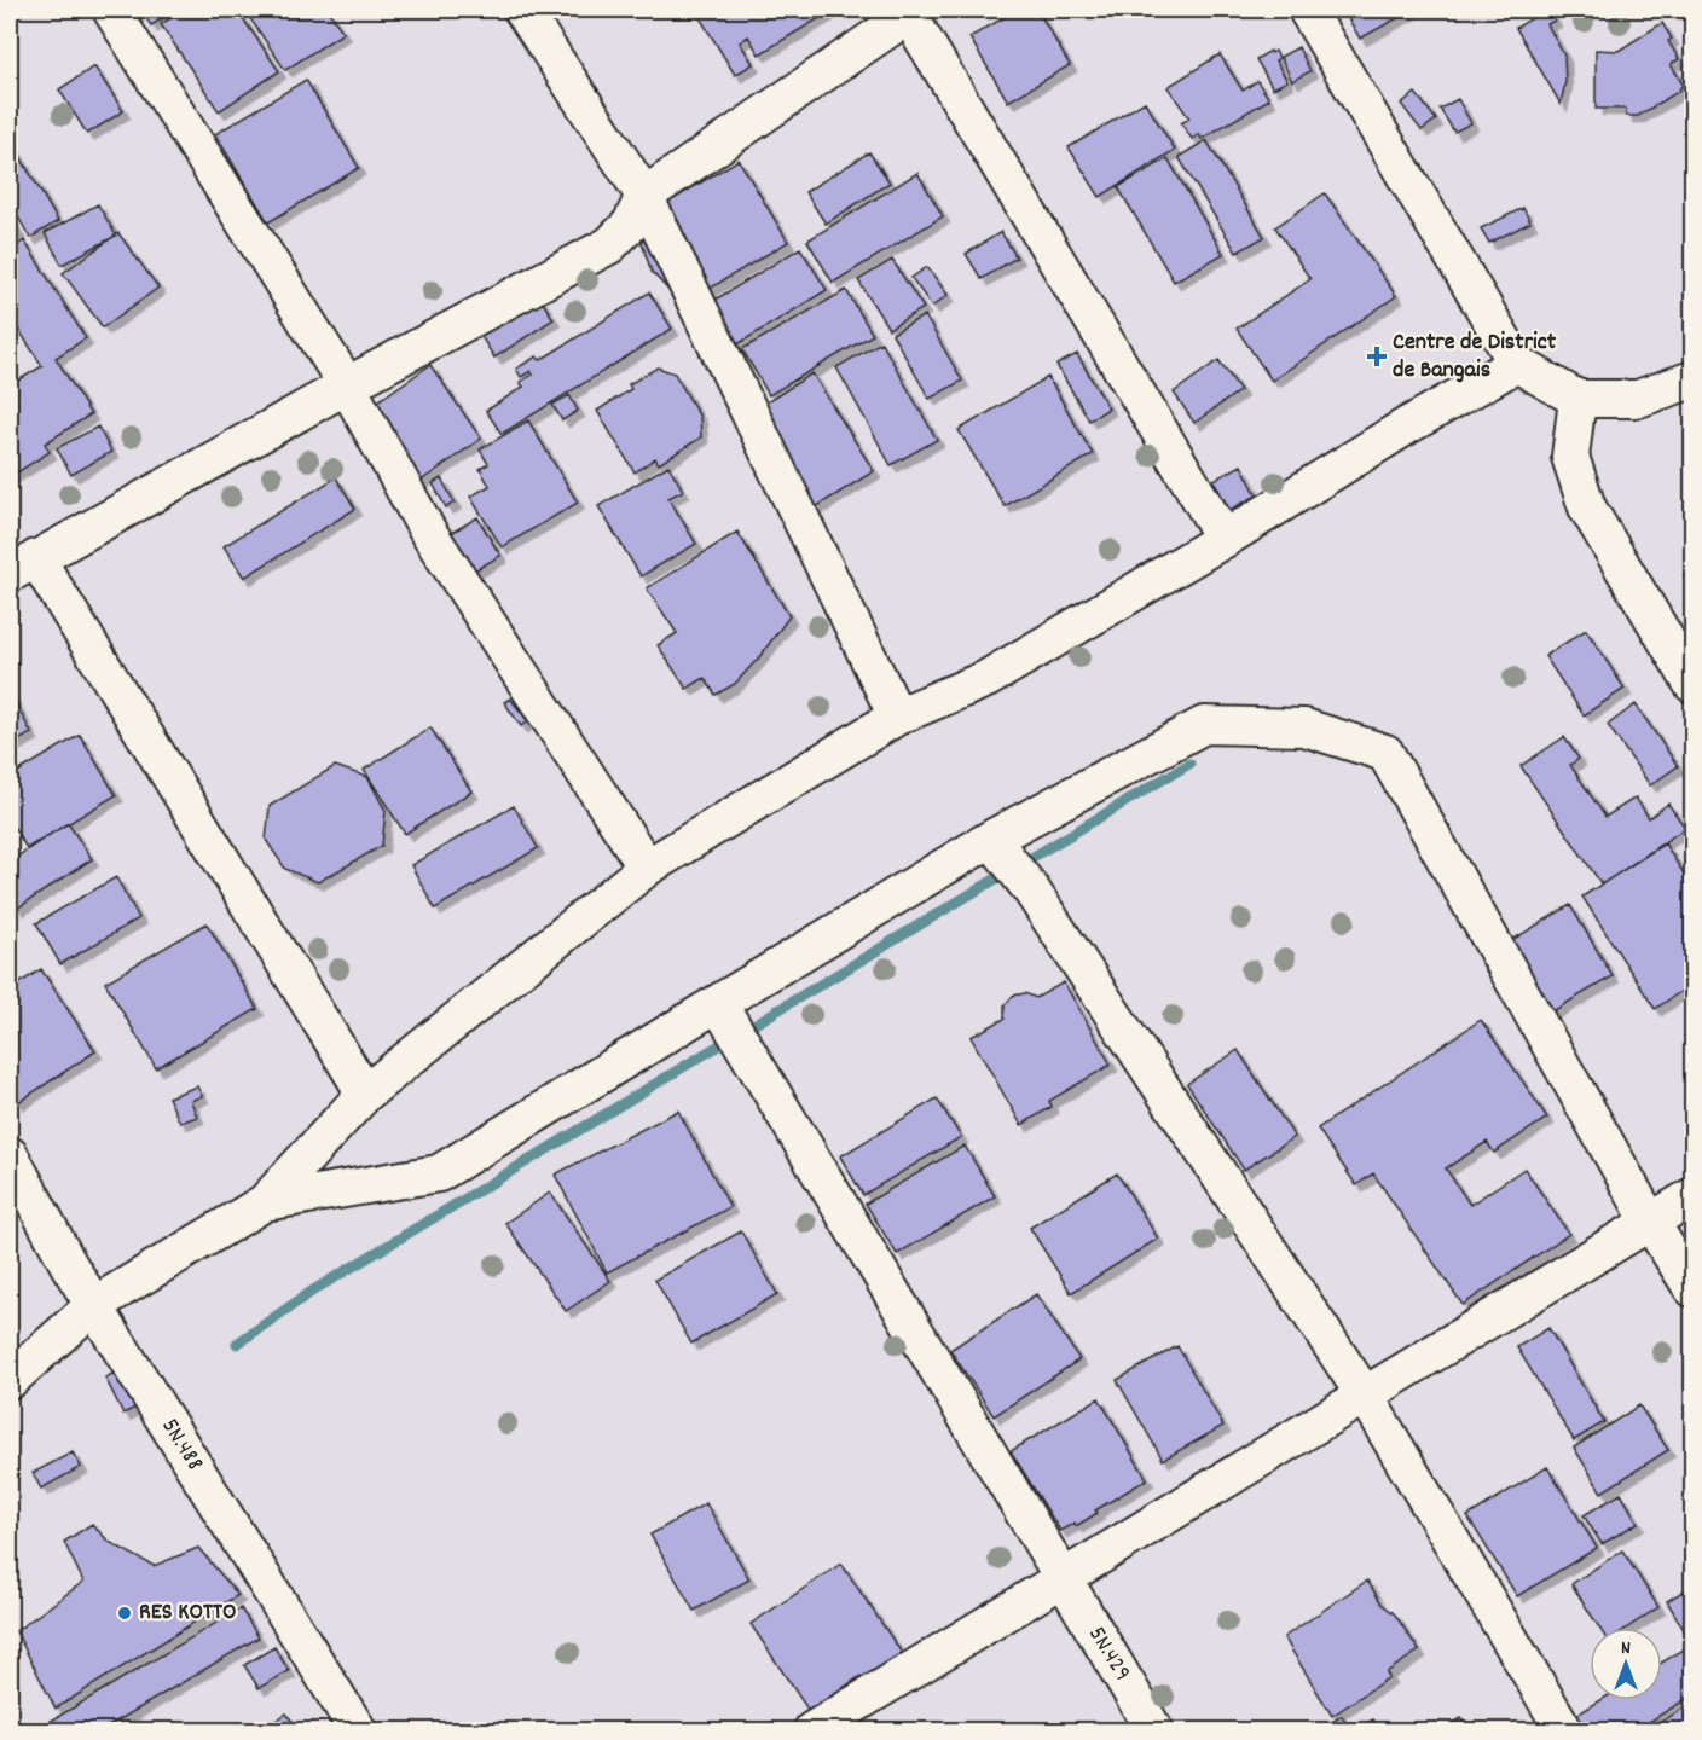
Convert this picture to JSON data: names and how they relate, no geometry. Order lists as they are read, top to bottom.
{
  "streets": {
    "street": ["5N.488", "5N.429"]
  },
  "places": {
    "health": ["Centre de District de Bangais"],
    "other": ["RES KOTTO"]
  },
  "north": "top"
}
